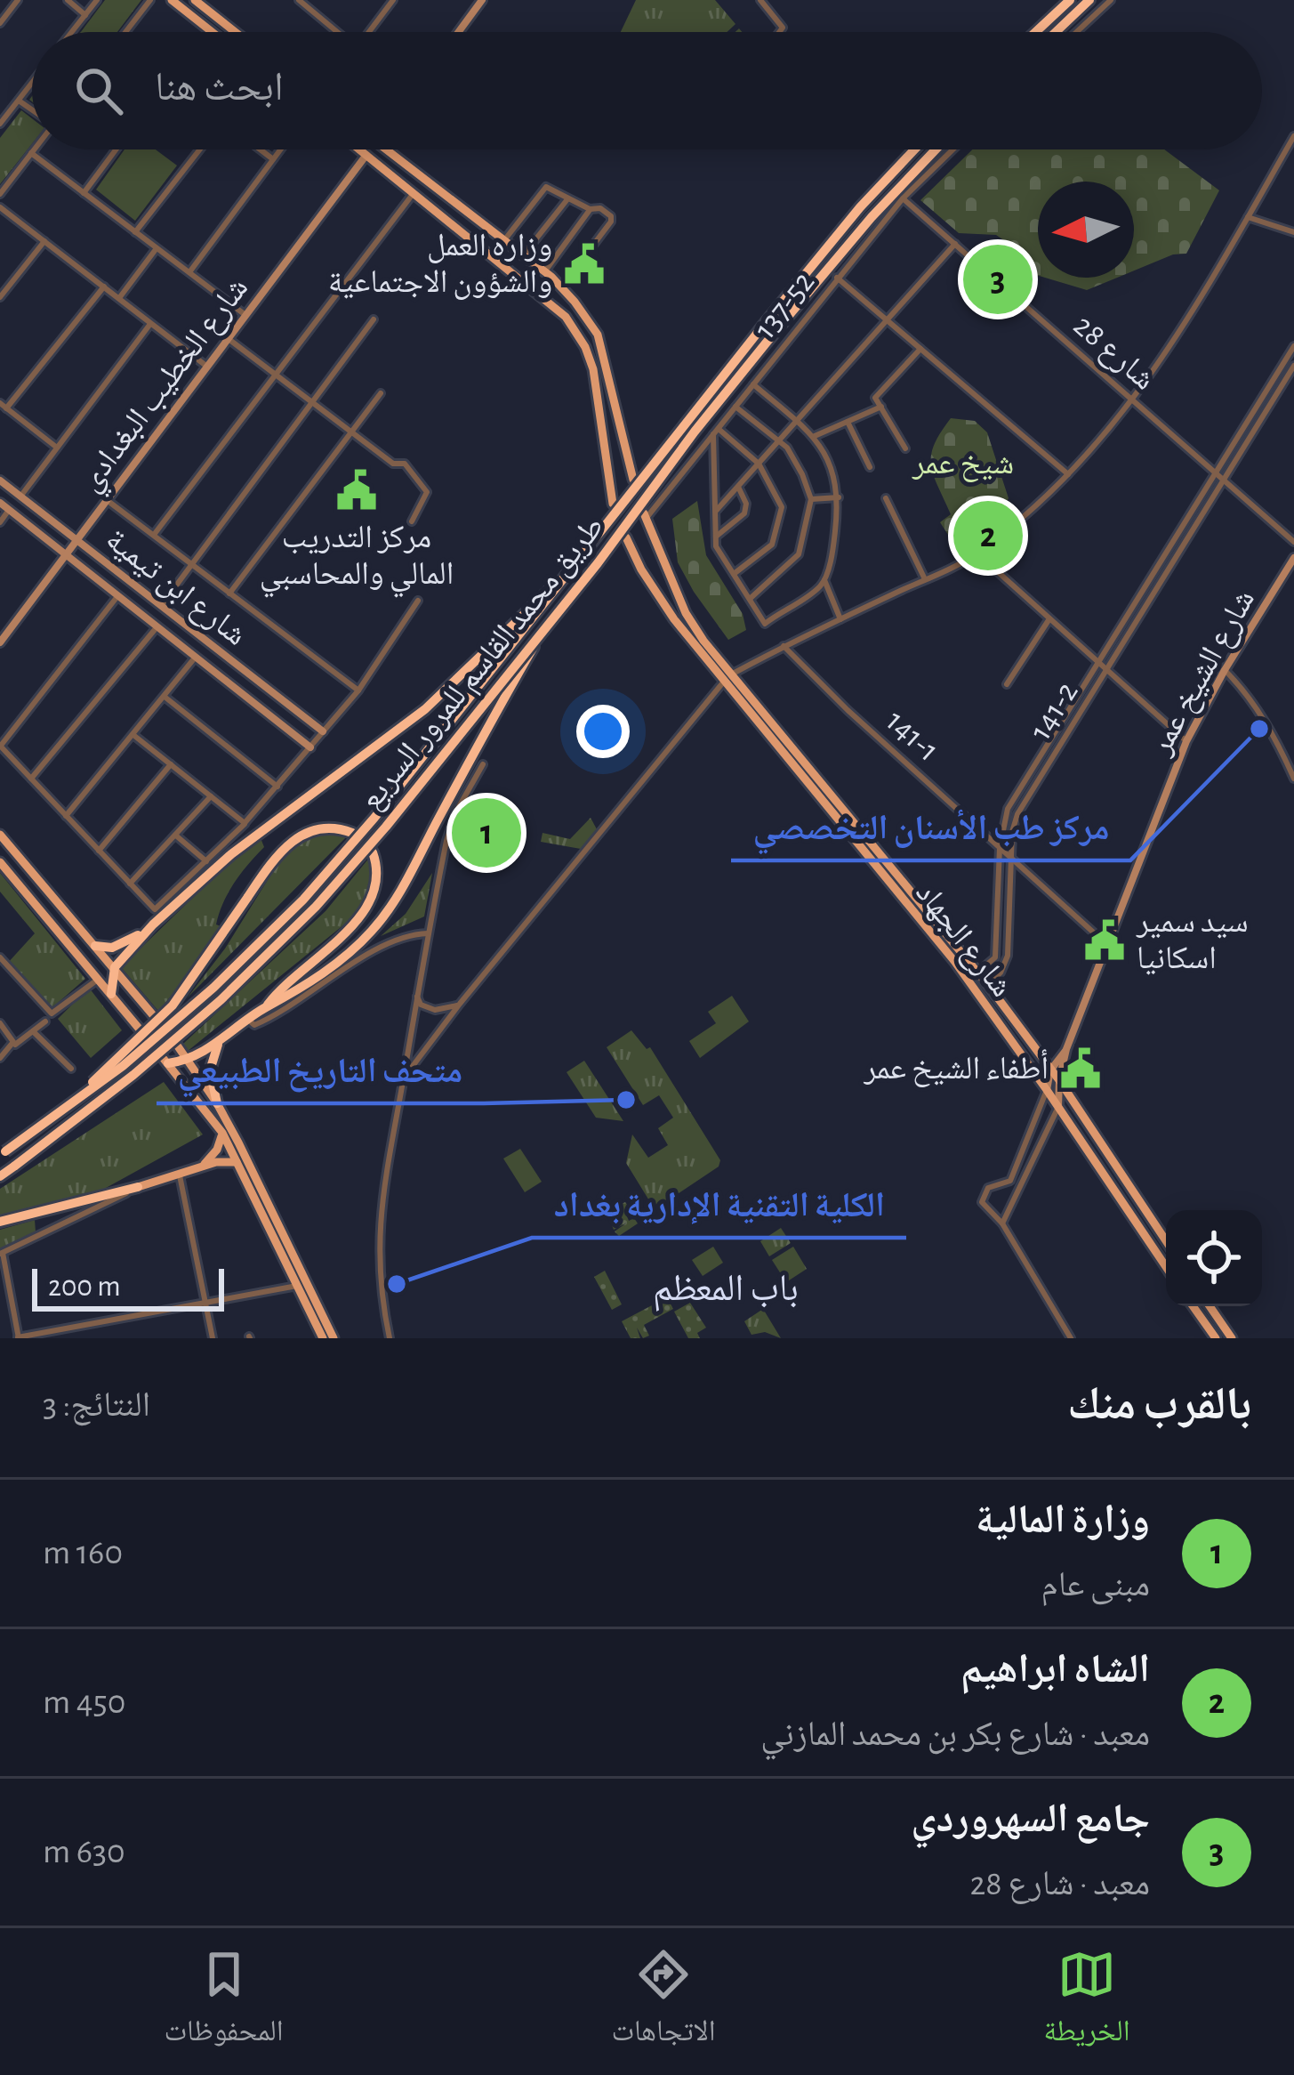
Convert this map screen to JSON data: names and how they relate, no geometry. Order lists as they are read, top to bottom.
{
  "streets": {
    "highway": ["طريق محمد القاسم للمرور السريع"],
    "main road": ["شارع الجهاد"],
    "street": [
      "137-52",
      "شارع 28",
      "شارع الخطيب البغدادي",
      "شارع ابن تيمية",
      "شارع الشيخ عمر",
      "141-2",
      "141-1"
    ]
  },
  "crossings": [
    ["137-52", "شارع 28"],
    ["137-52", "شارع الجهاد"],
    ["شارع 28", "141-2"],
    ["شارع الخطيب البغدادي", "شارع ابن تيمية"],
    ["شارع الشيخ عمر", "141-1"],
    ["شارع الشيخ عمر", "شارع الجهاد"],
    ["141-2", "141-1"],
    ["141-2", "شارع الجهاد"]
  ],
  "districts": ["باب المعظم"],
  "parks": ["شيخ عمر"],
  "places": {
    "public building": [
      "وزاره العمل والشؤون الاجتماعية",
      "مركز التدريب المالي والمحاسبي",
      "سيد سمير اسكانيا",
      "أطفاء الشيخ عمر"
    ],
    "other": ["مركز طب الأسنان التخصصي", "متحف التاريخ الطبيعي", "الكلية التقنية الإدارية بغداد"]
  },
  "scale_bar": "200 m",
  "north": "left",
  "page": {
    "search": "ابحث هنا",
    "pins": ["3", "2", "1"],
    "scale": "200 m",
    "heading": ["بالقرب منك", "النتائج: 3"],
    "list": [
      {
        "mark": "1",
        "name": "وزارة المالية",
        "note": "مبنى عام",
        "value": "160 m"
      },
      {
        "mark": "2",
        "name": "الشاه ابراهيم",
        "note": "معبد · شارع بكر بن محمد المازني",
        "value": "450 m"
      },
      {
        "mark": "3",
        "name": "جامع السهروردي",
        "note": "معبد · شارع 28",
        "value": "630 m"
      }
    ],
    "nav": ["الخريطة", "الاتجاهات", "المحفوظات"]
  }
}
